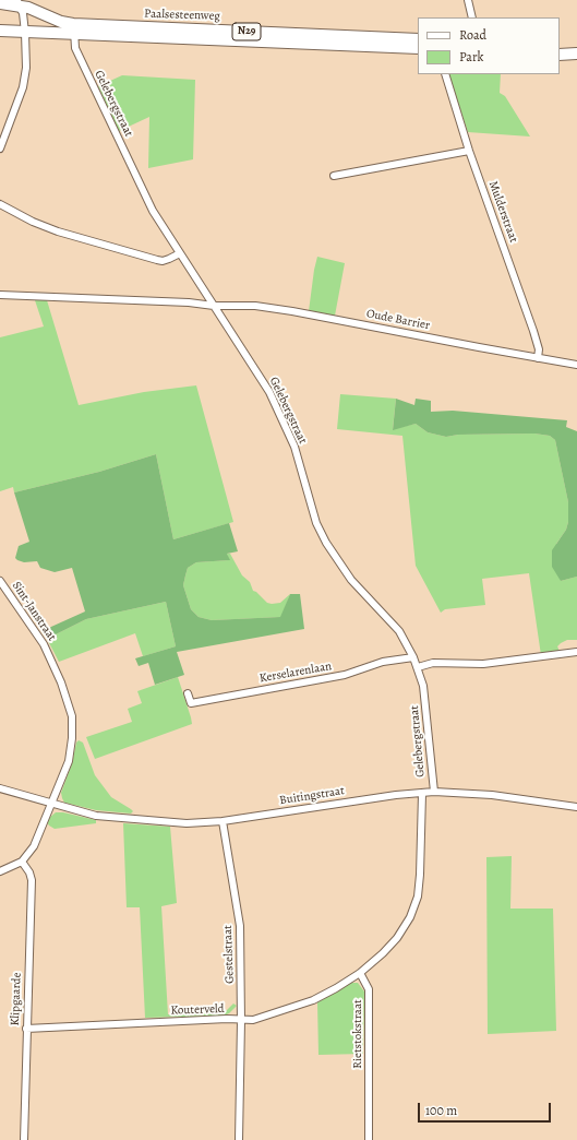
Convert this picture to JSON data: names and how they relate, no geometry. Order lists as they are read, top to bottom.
{
  "streets": {
    "main road": ["Paalsesteenweg", "N29"],
    "street": [
      "Gelebergstraat",
      "Mulderstraat",
      "Oude Barrier",
      "Sint-Janstraat",
      "Kerselarenlaan",
      "Buitingstraat",
      "Gestelstraat",
      "Klipgaarde",
      "Kouterveld",
      "Rietstokstraat"
    ]
  },
  "crossings": [
    ["Paalsesteenweg", "Gelebergstraat"],
    ["Gelebergstraat", "Oude Barrier"],
    ["Gelebergstraat", "Kerselarenlaan"],
    ["Gelebergstraat", "Buitingstraat"],
    ["Mulderstraat", "Oude Barrier"],
    ["Sint-Janstraat", "Buitingstraat"],
    ["Sint-Janstraat", "Klipgaarde"],
    ["Buitingstraat", "Gestelstraat"],
    ["Gestelstraat", "Kouterveld"],
    ["Klipgaarde", "Kouterveld"],
    ["Kouterveld", "Rietstokstraat"]
  ],
  "legend": ["Road", "Park"],
  "scale_bar": "100 m"
}
